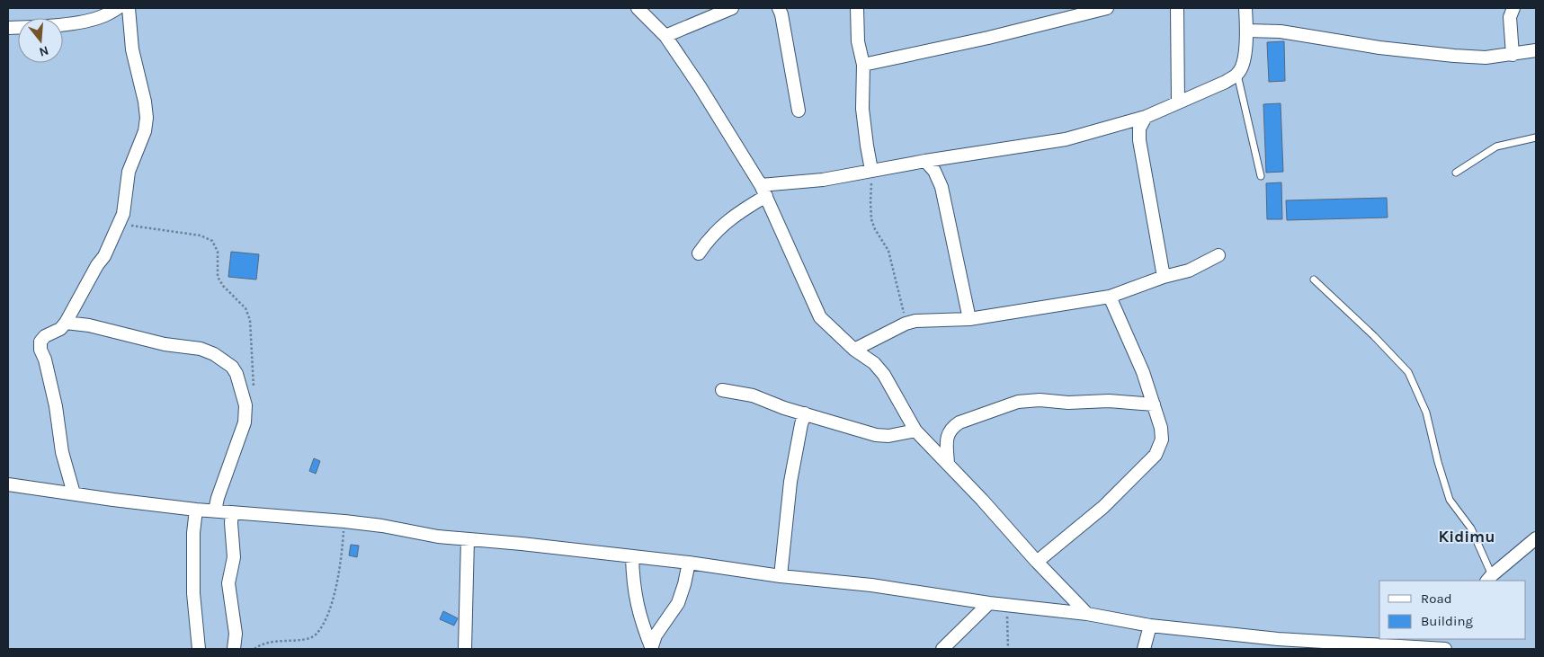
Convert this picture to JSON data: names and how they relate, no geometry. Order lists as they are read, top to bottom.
{
  "districts": ["Kidimu"],
  "legend": ["Road", "Building"],
  "north": "bottom"
}
